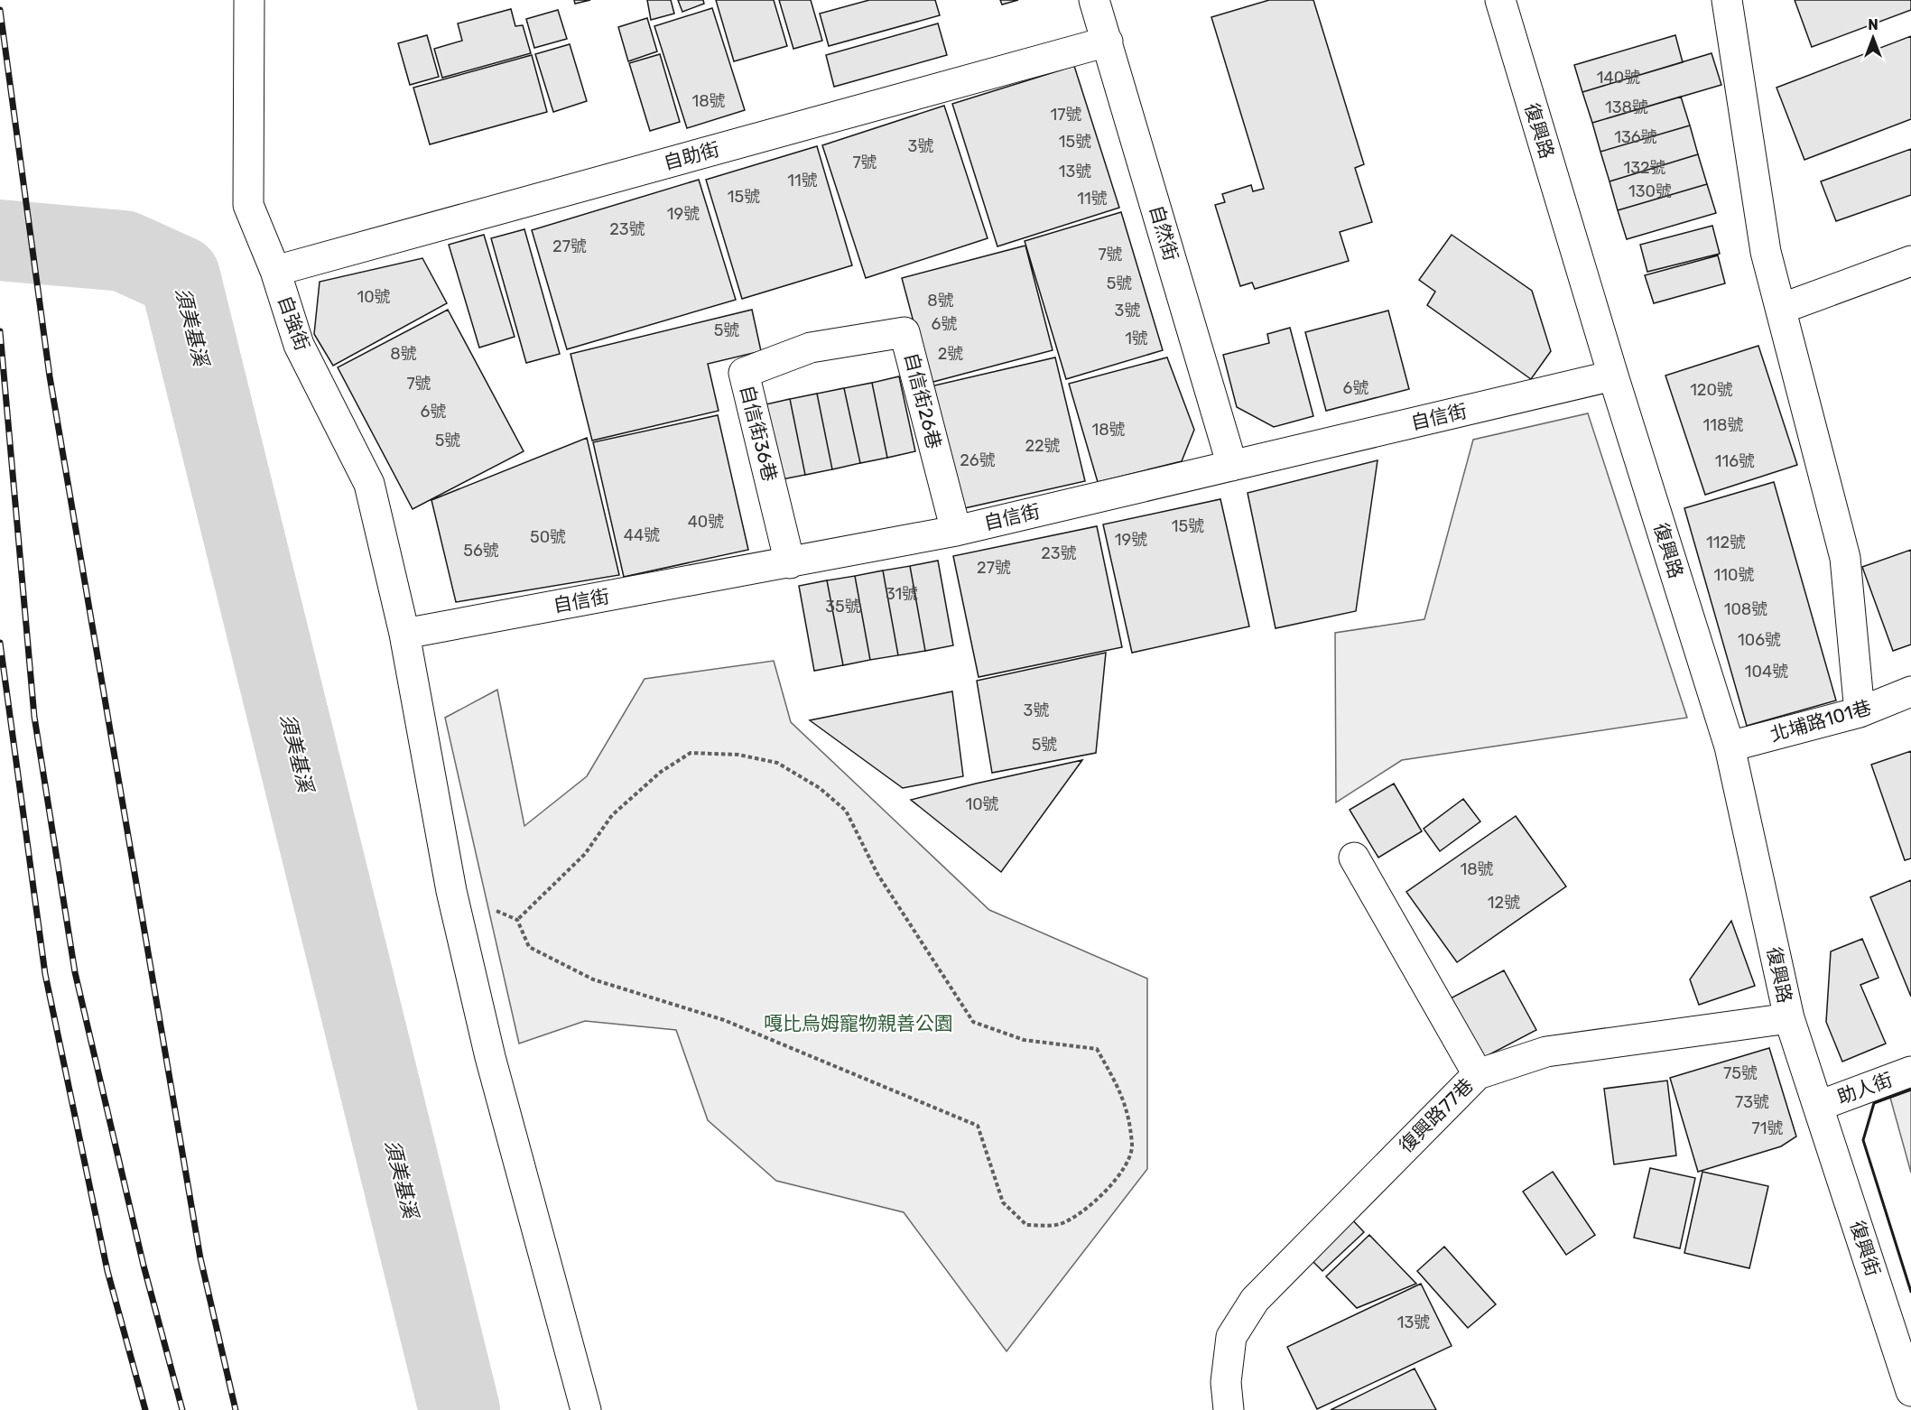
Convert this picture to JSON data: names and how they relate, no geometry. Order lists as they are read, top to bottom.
{
  "streets": {
    "street": [
      "復興路",
      "自助街",
      "自然街",
      "自強街",
      "自信街26巷",
      "自信街",
      "自信街36巷",
      "北埔路101巷",
      "助人街",
      "復興路77巷",
      "復興街"
    ]
  },
  "crossings": [
    ["復興路", "自信街"],
    ["復興路", "北埔路101巷"],
    ["復興路", "助人街"],
    ["復興路", "復興路77巷"],
    ["復興路", "復興街"],
    ["自助街", "自然街"],
    ["自助街", "自強街"],
    ["自然街", "自信街"],
    ["自強街", "自信街"],
    ["自信街26巷", "自信街"],
    ["自信街26巷", "自信街36巷"],
    ["自信街", "自信街36巷"],
    ["助人街", "復興街"]
  ],
  "water": ["須美基溪"],
  "parks": ["嘎比烏姆寵物親善公園"],
  "house_numbers": [
    "140號",
    "18號",
    "138號",
    "17號",
    "136號",
    "15號",
    "3號",
    "7號",
    "132號",
    "13號",
    "11號",
    "130號",
    "15號",
    "11號",
    "19號",
    "23號",
    "27號",
    "7號",
    "5號",
    "10號",
    "8號",
    "3號",
    "6號",
    "5號",
    "1號",
    "8號",
    "2號",
    "7號",
    "6號",
    "120號",
    "6號",
    "118號",
    "18號",
    "5號",
    "22號",
    "26號",
    "116號",
    "40號",
    "15號",
    "44號",
    "50號",
    "19號",
    "112號",
    "56號",
    "23號",
    "27號",
    "110號",
    "31號",
    "35號",
    "108號",
    "106號",
    "104號",
    "3號",
    "5號",
    "10號",
    "18號",
    "12號",
    "75號",
    "73號",
    "71號",
    "13號"
  ],
  "north": "top"
}
